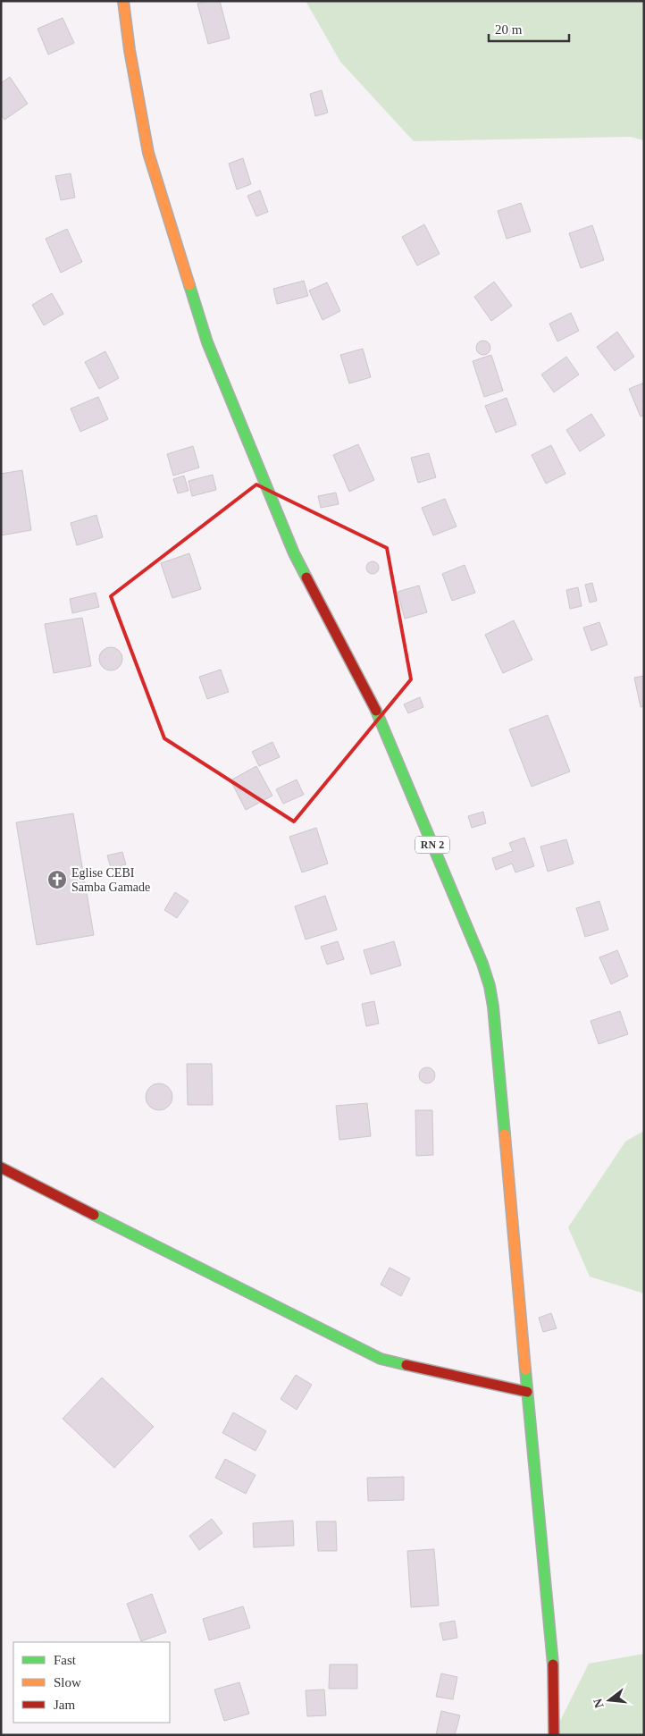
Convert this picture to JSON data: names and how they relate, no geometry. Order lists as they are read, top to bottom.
{
  "streets": {
    "main road": ["RN 2"]
  },
  "places": {
    "church": ["Eglise CEBI Samba Gamade"]
  },
  "legend": ["Fast", "Slow", "Jam"],
  "scale_bar": "20 m",
  "north": "left"
}
